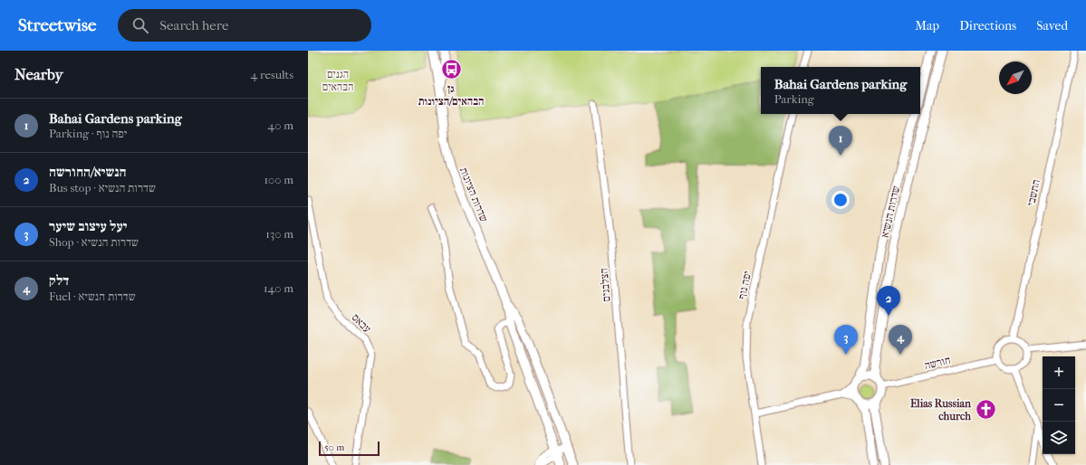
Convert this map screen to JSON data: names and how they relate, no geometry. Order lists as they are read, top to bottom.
{
  "streets": {
    "street": [
      "התשבי",
      "שדרות הציונות",
      "שדרות הנשיא",
      "הצלבנים",
      "יפה נוף",
      "עבאס",
      "חורשה"
    ]
  },
  "crossings": [
    ["התשבי", "חורשה"],
    ["שדרות הנשיא", "חורשה"]
  ],
  "parks": ["הגנים הבהאים"],
  "places": {
    "bus stop": ["גן הבהאים/הציונות"],
    "church": ["Elias Russian church"]
  },
  "scale_bar": "50 m",
  "north": "bottom left",
  "page": {
    "header": "Streetwise",
    "search": "Search here",
    "nav": ["Map", "Directions", "Saved"],
    "heading": ["Nearby", "4 results"],
    "popup": ["Bahai Gardens parking", "Parking"],
    "list": [
      {
        "mark": "1",
        "name": "Bahai Gardens parking",
        "note": "Parking · יפה נוף",
        "value": "40 m"
      },
      {
        "mark": "2",
        "name": "הנשיא/החורשה",
        "note": "Bus stop · שדרות הנשיא",
        "value": "100 m"
      },
      {
        "mark": "3",
        "name": "יעל עיצוב שיער",
        "note": "Shop · שדרות הנשיא",
        "value": "130 m"
      },
      {
        "mark": "4",
        "name": "דלק",
        "note": "Fuel · שדרות הנשיא",
        "value": "140 m"
      }
    ],
    "pins": [
      "1",
      "2",
      "3",
      "4"
    ],
    "map_buttons": ["+", "−"],
    "scale": "50 m"
  }
}
